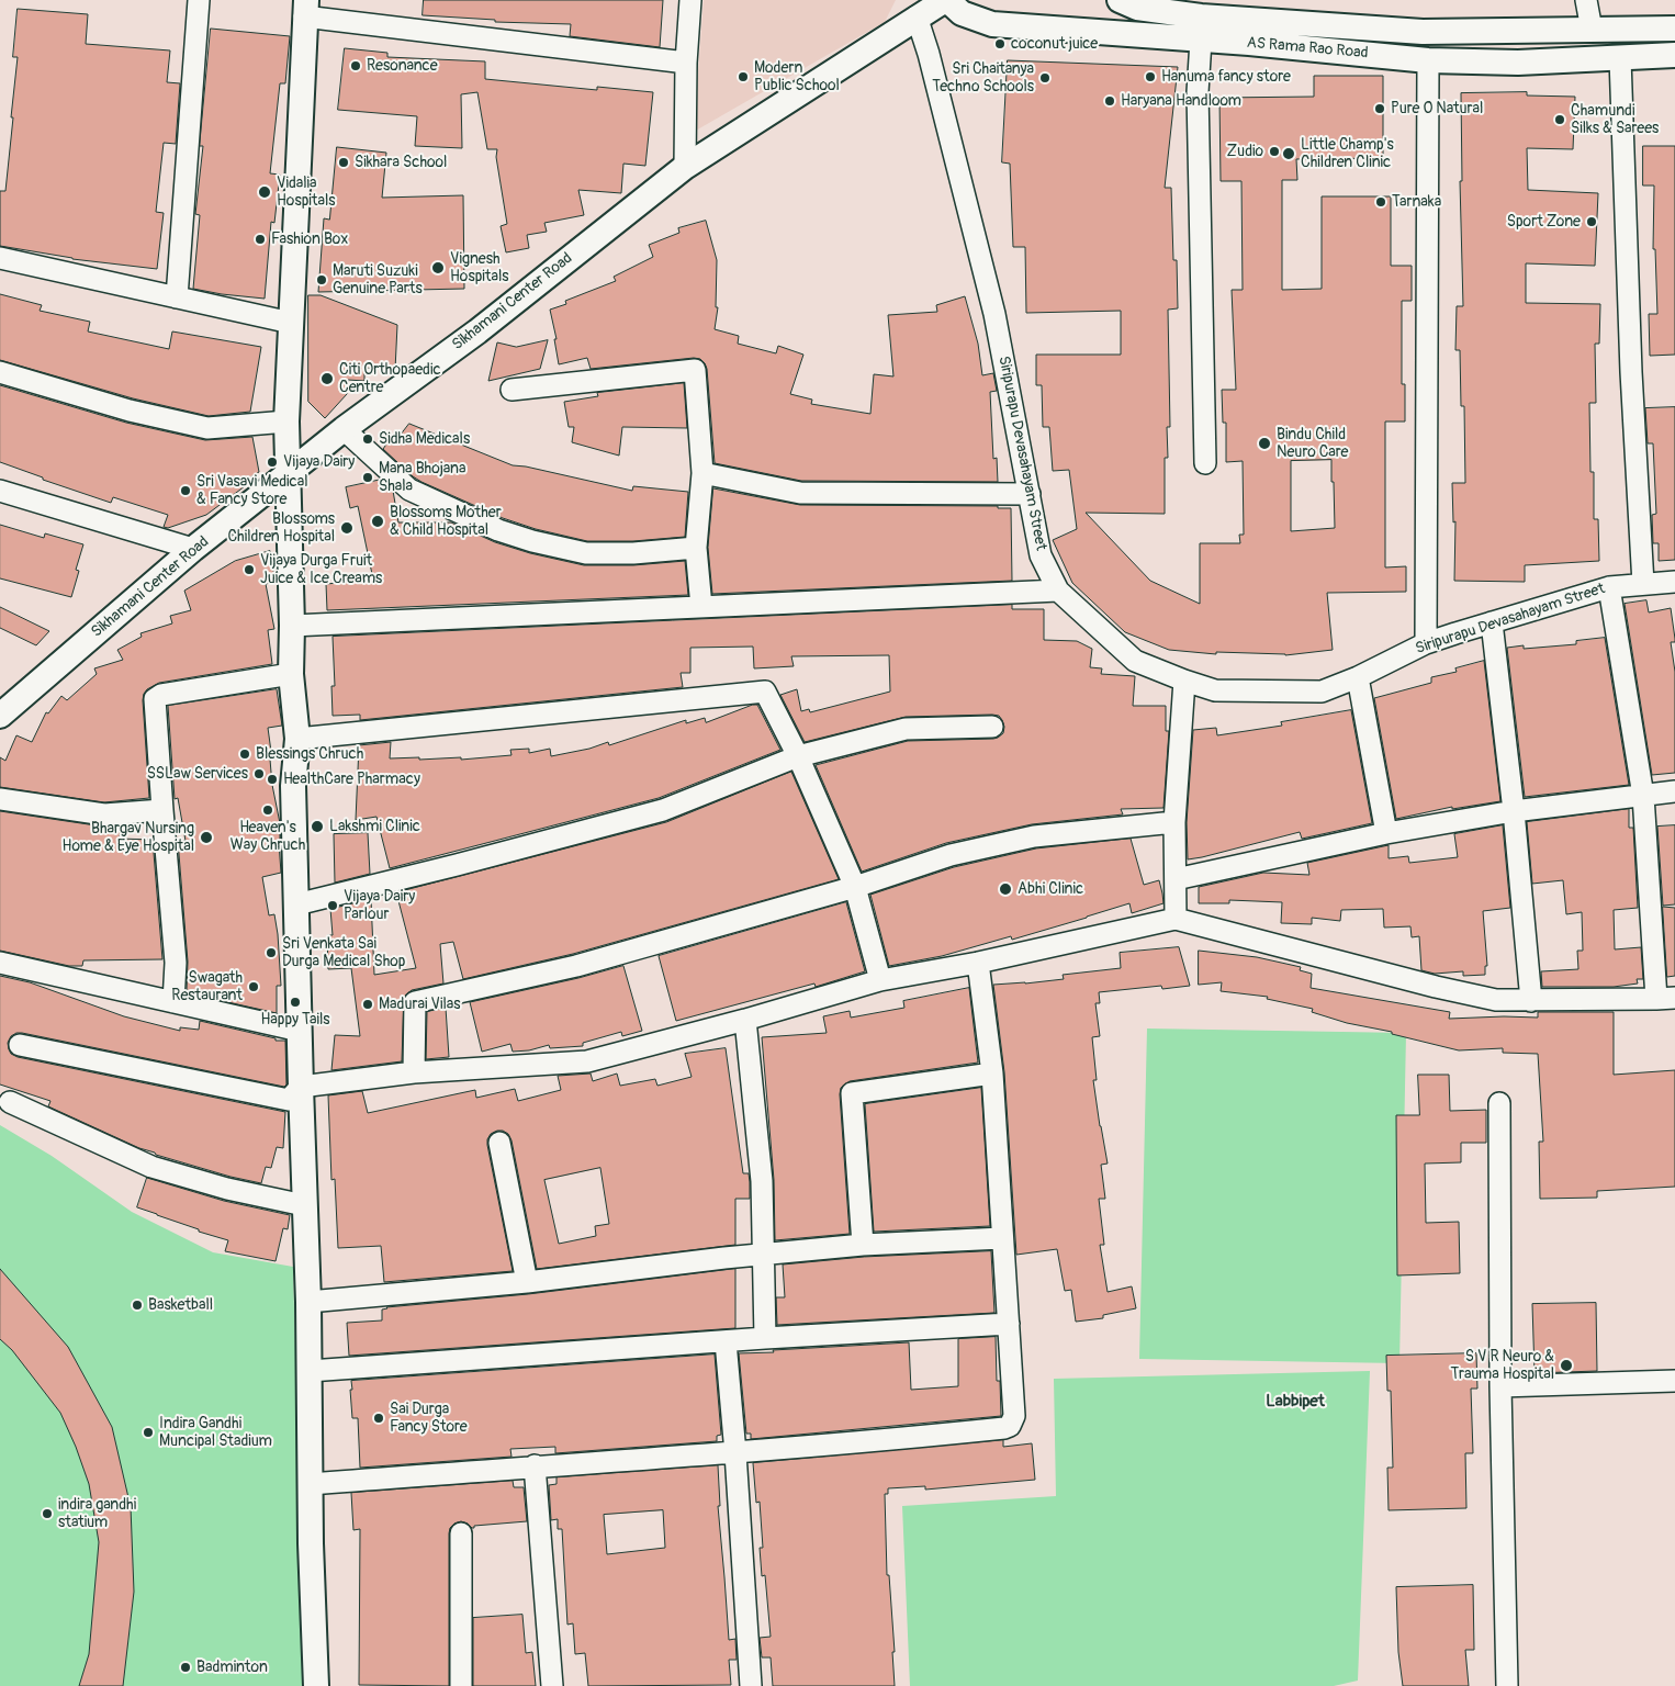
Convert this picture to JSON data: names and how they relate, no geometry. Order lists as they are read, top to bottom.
{
  "streets": {
    "street": ["AS Rama Rao Road", "Sikhamani Center Road", "Siripurapu Devasahayam Street"]
  },
  "crossings": [
    ["AS Rama Rao Road", "Sikhamani Center Road"],
    ["Sikhamani Center Road", "Siripurapu Devasahayam Street"]
  ],
  "districts": ["Labbipet"],
  "places": [
    "coconut juice",
    "Resonance",
    "Modern Public School",
    "Hanuma fancy store",
    "Sri Chaitanya Techno Schools",
    "Haryana Handloom",
    "Pure O Natural",
    "Chamundi Silks & Sarees",
    "Zudio",
    "Little Champ's Children Clinic",
    "Sikhara School",
    "Vidalia Hospitals",
    "Tarnaka",
    "Sport Zone",
    "Fashion Box",
    "Vignesh Hospitals",
    "Maruti Suzuki Genuine Parts",
    "Citi Orthopaedic Centre",
    "Sidha Medicals",
    "Bindu Child Neuro Care",
    "Vijaya Dairy",
    "Mana Bhojana Shala",
    "Sri Vasavi Medical & Fancy Store",
    "Blossoms Mother & Child Hospital",
    "Blossoms Children Hospital",
    "Vijaya Durga Fruit Juice & Ice Creams",
    "Blessings Chruch",
    "SSLaw Services",
    "HealthCare Pharmacy",
    "Heaven's Way Chruch",
    "Lakshmi Clinic",
    "Bhargav Nursing Home & Eye Hospital",
    "Abhi Clinic",
    "Vijaya Dairy Parlour",
    "Sri Venkata Sai Durga Medical Shop",
    "Swagath Restaurant",
    "Happy Tails",
    "Madurai Vilas",
    "Basketball",
    "S V R Neuro & Trauma Hospital",
    "Sai Durga Fancy Store",
    "Indira Gandhi Muncipal Stadium",
    "indira gandhi statium",
    "Badminton"
  ]
}
